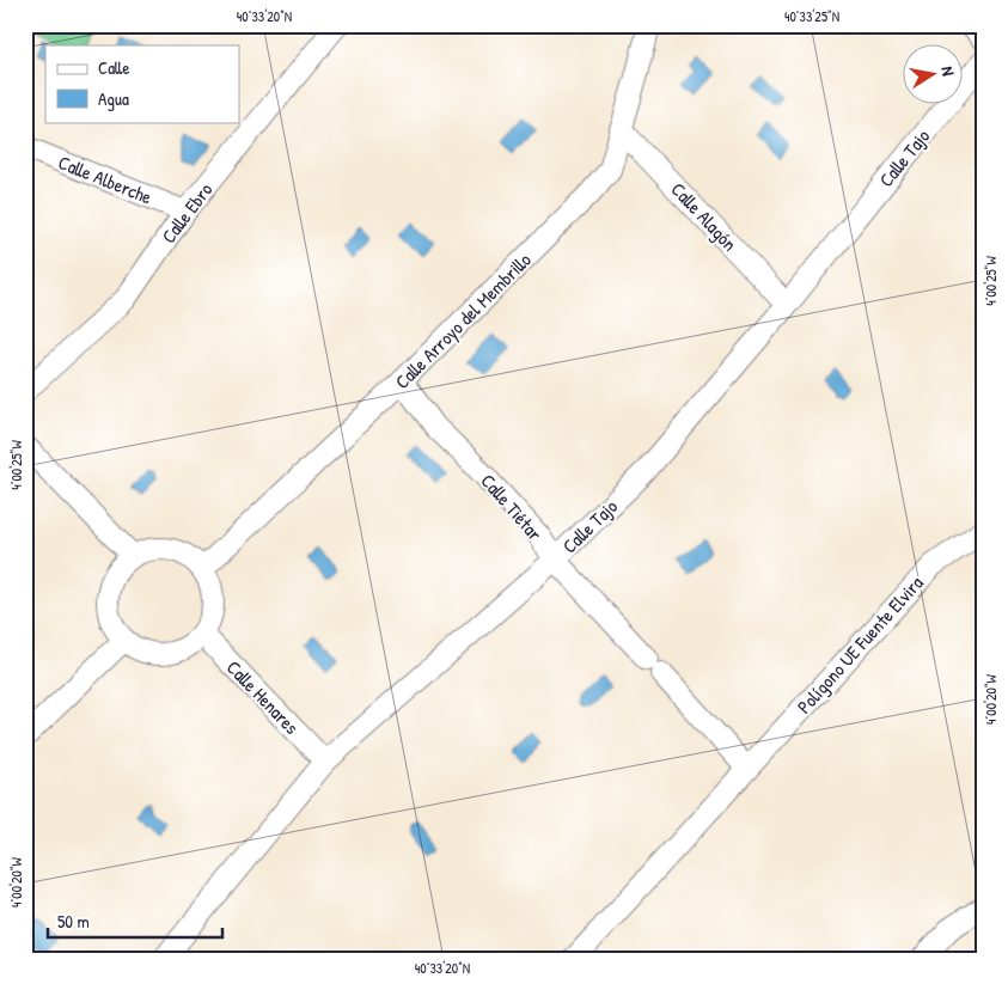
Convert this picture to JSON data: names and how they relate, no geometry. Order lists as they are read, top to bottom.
{
  "streets": {
    "street": [
      "Calle Tajo",
      "Calle Alberche",
      "Calle Ebro",
      "Calle Alagón",
      "Calle Arroyo del Membrillo",
      "Calle Tiétar",
      "Polígono UE Fuente Elvira",
      "Calle Henares"
    ]
  },
  "crossings": [
    ["Calle Tajo", "Calle Alagón"],
    ["Calle Tajo", "Calle Tiétar"],
    ["Calle Tajo", "Calle Henares"],
    ["Calle Alberche", "Calle Ebro"],
    ["Calle Alagón", "Calle Arroyo del Membrillo"],
    ["Calle Arroyo del Membrillo", "Calle Tiétar"],
    ["Calle Arroyo del Membrillo", "Calle Henares"],
    ["Calle Tiétar", "Polígono UE Fuente Elvira"]
  ],
  "legend": ["Calle", "Agua"],
  "scale_bar": "50 m",
  "north": "right",
  "coordinates": [
    "40°33'20\"N",
    "40°33'25\"N",
    "4°00'25\"W",
    "4°00'20\"W"
  ]
}
